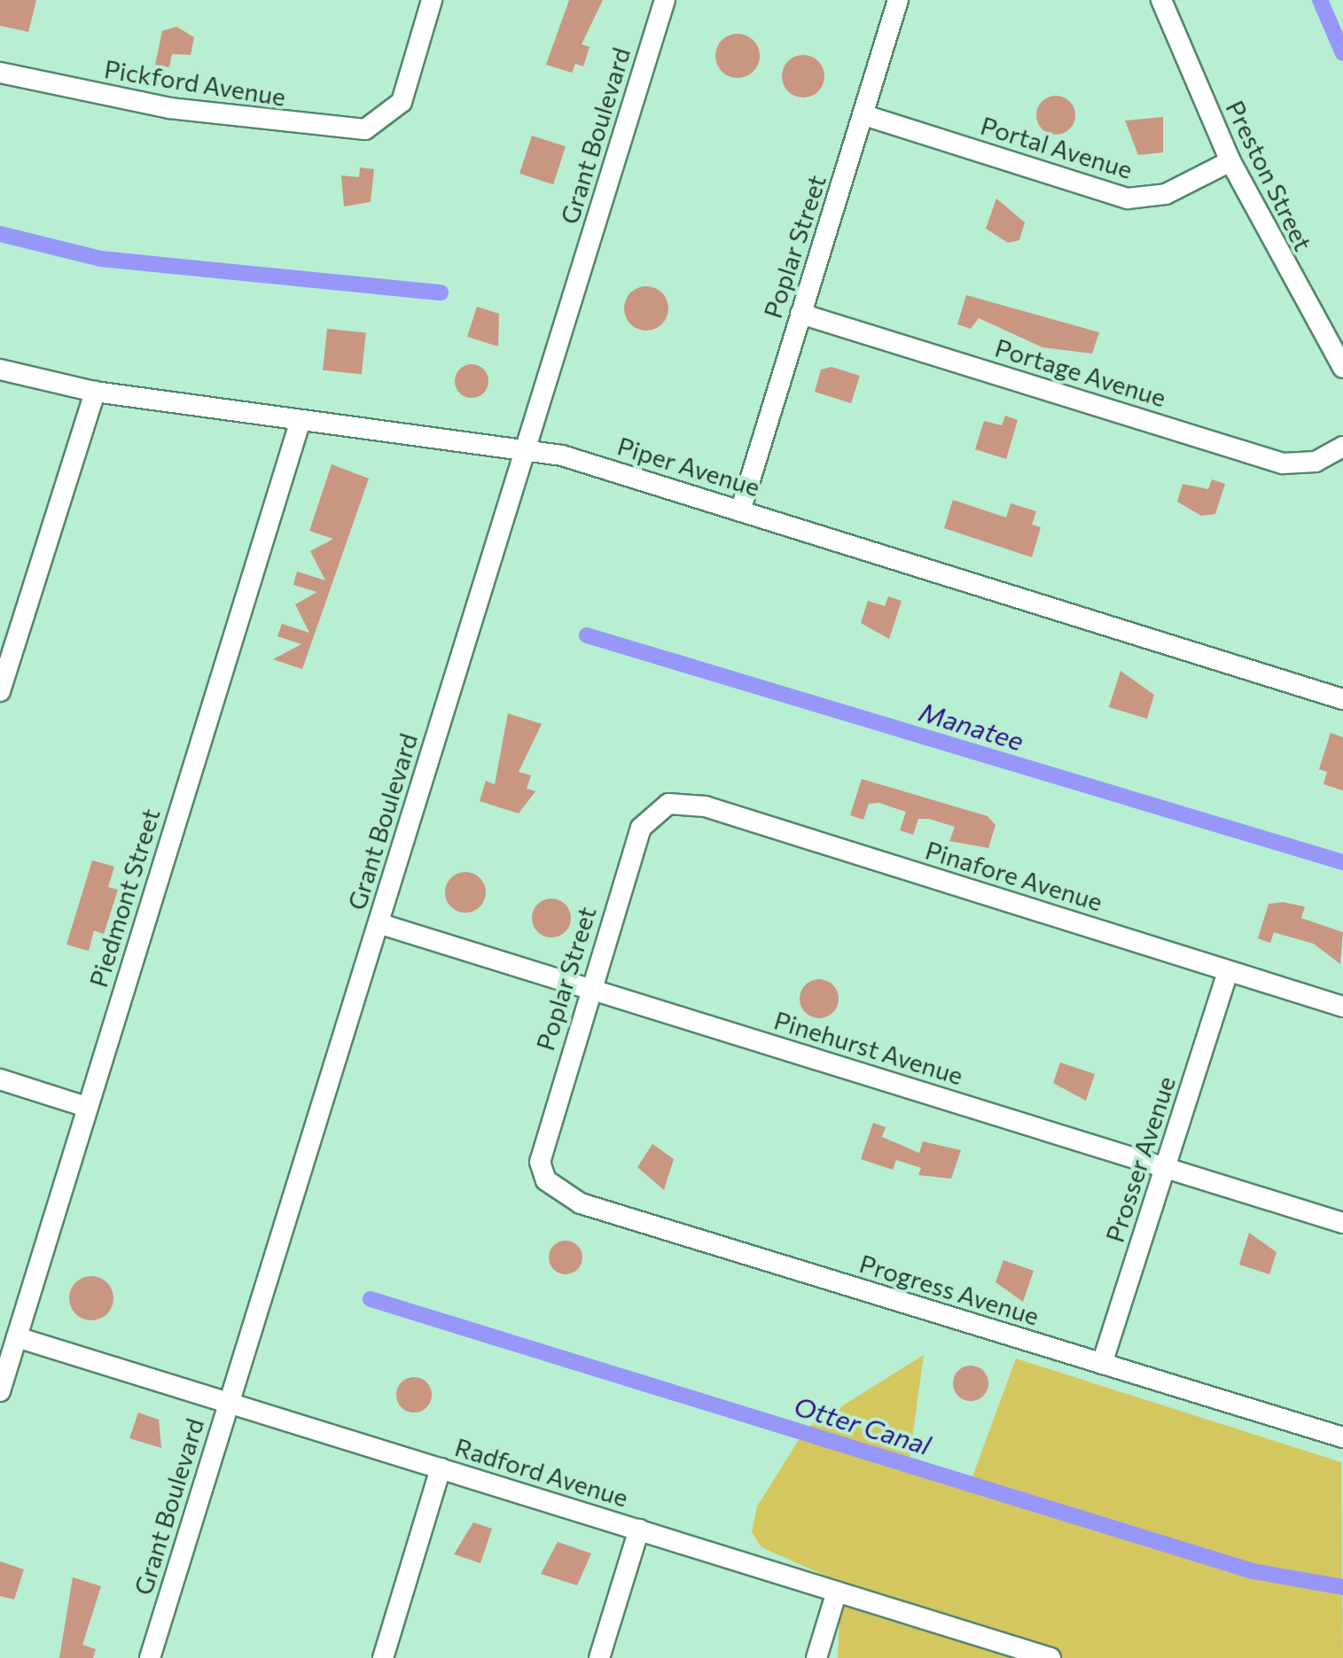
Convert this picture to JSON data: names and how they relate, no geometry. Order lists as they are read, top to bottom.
{
  "streets": {
    "street": [
      "Pickford Avenue",
      "Grant Boulevard",
      "Portal Avenue",
      "Preston Street",
      "Poplar Street",
      "Portage Avenue",
      "Piper Avenue",
      "Pinafore Avenue",
      "Piedmont Street",
      "Pinehurst Avenue",
      "Prosser Avenue",
      "Progress Avenue",
      "Radford Avenue"
    ]
  },
  "crossings": [
    ["Grant Boulevard", "Piper Avenue"],
    ["Grant Boulevard", "Pinehurst Avenue"],
    ["Grant Boulevard", "Radford Avenue"],
    ["Portal Avenue", "Preston Street"],
    ["Portal Avenue", "Poplar Street"],
    ["Poplar Street", "Portage Avenue"],
    ["Poplar Street", "Piper Avenue"],
    ["Poplar Street", "Pinafore Avenue"],
    ["Poplar Street", "Pinehurst Avenue"],
    ["Poplar Street", "Progress Avenue"],
    ["Piper Avenue", "Piedmont Street"],
    ["Pinafore Avenue", "Prosser Avenue"],
    ["Piedmont Street", "Radford Avenue"],
    ["Pinehurst Avenue", "Prosser Avenue"],
    ["Prosser Avenue", "Progress Avenue"]
  ],
  "water": ["Manatee", "Otter Canal"]
}
